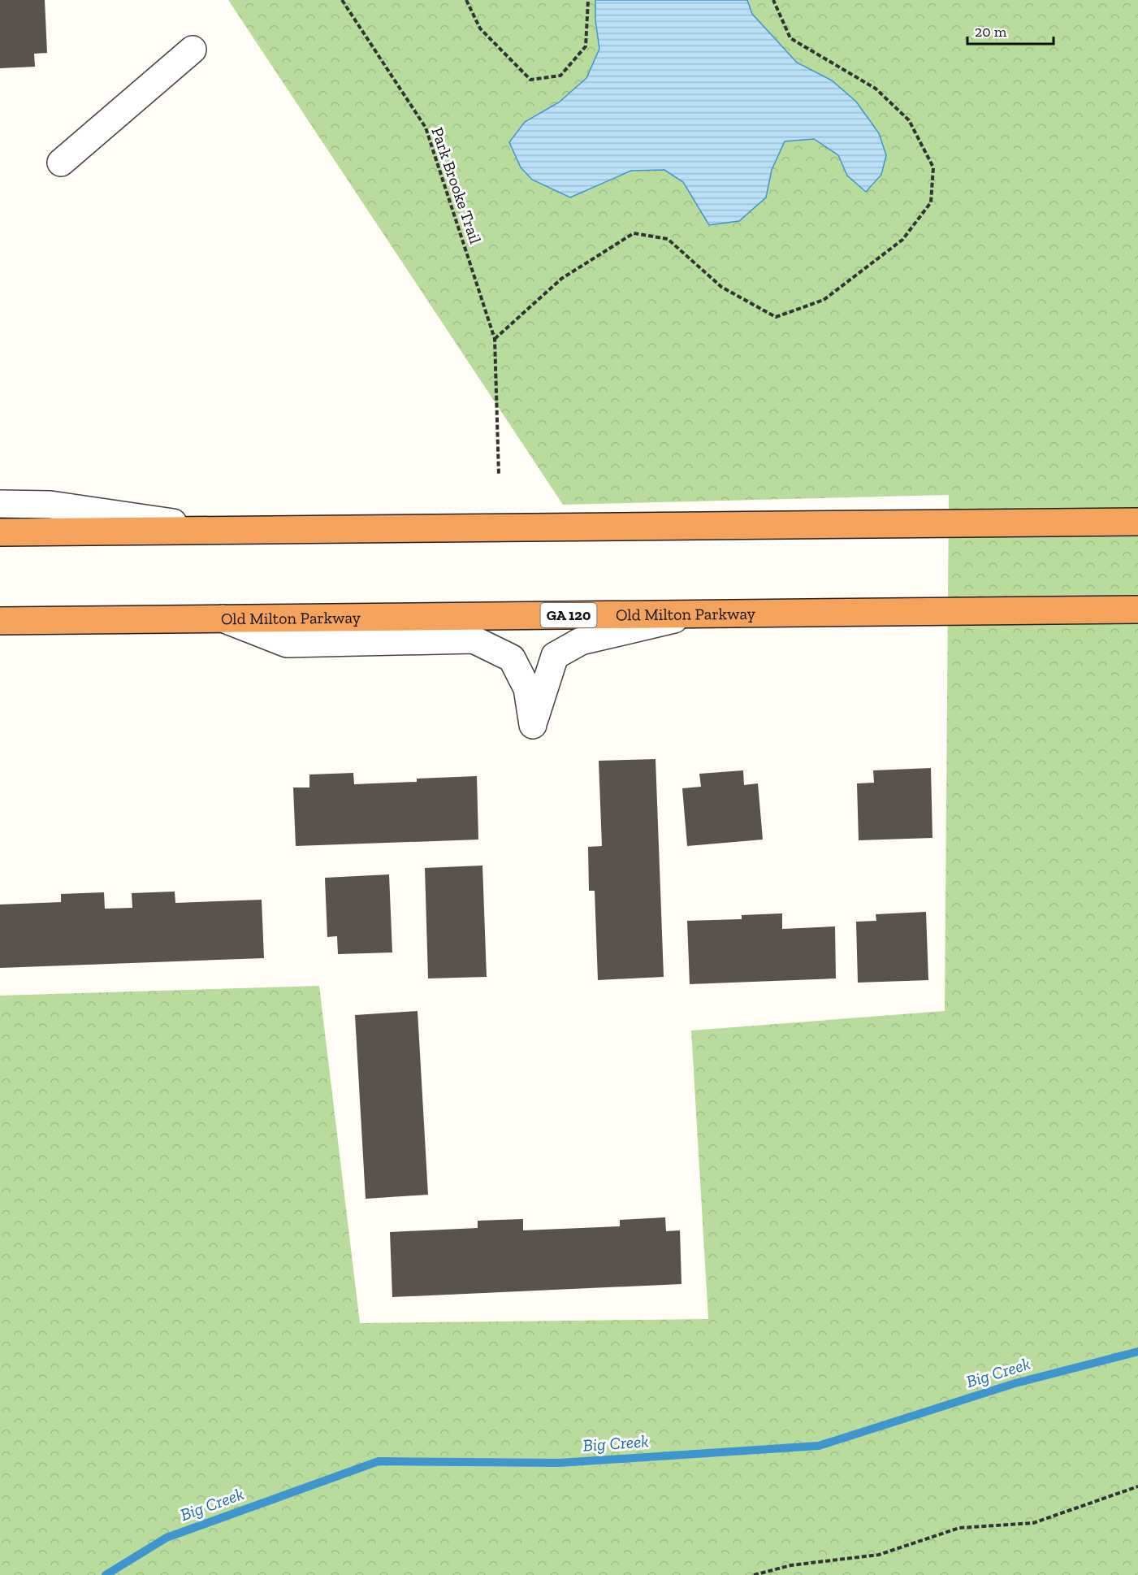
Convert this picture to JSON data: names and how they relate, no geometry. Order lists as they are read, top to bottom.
{
  "streets": {
    "highway": ["Old Milton Parkway", "GA 120"],
    "path": ["Park Brooke Trail"]
  },
  "water": ["Big Creek"],
  "scale_bar": "20 m"
}
